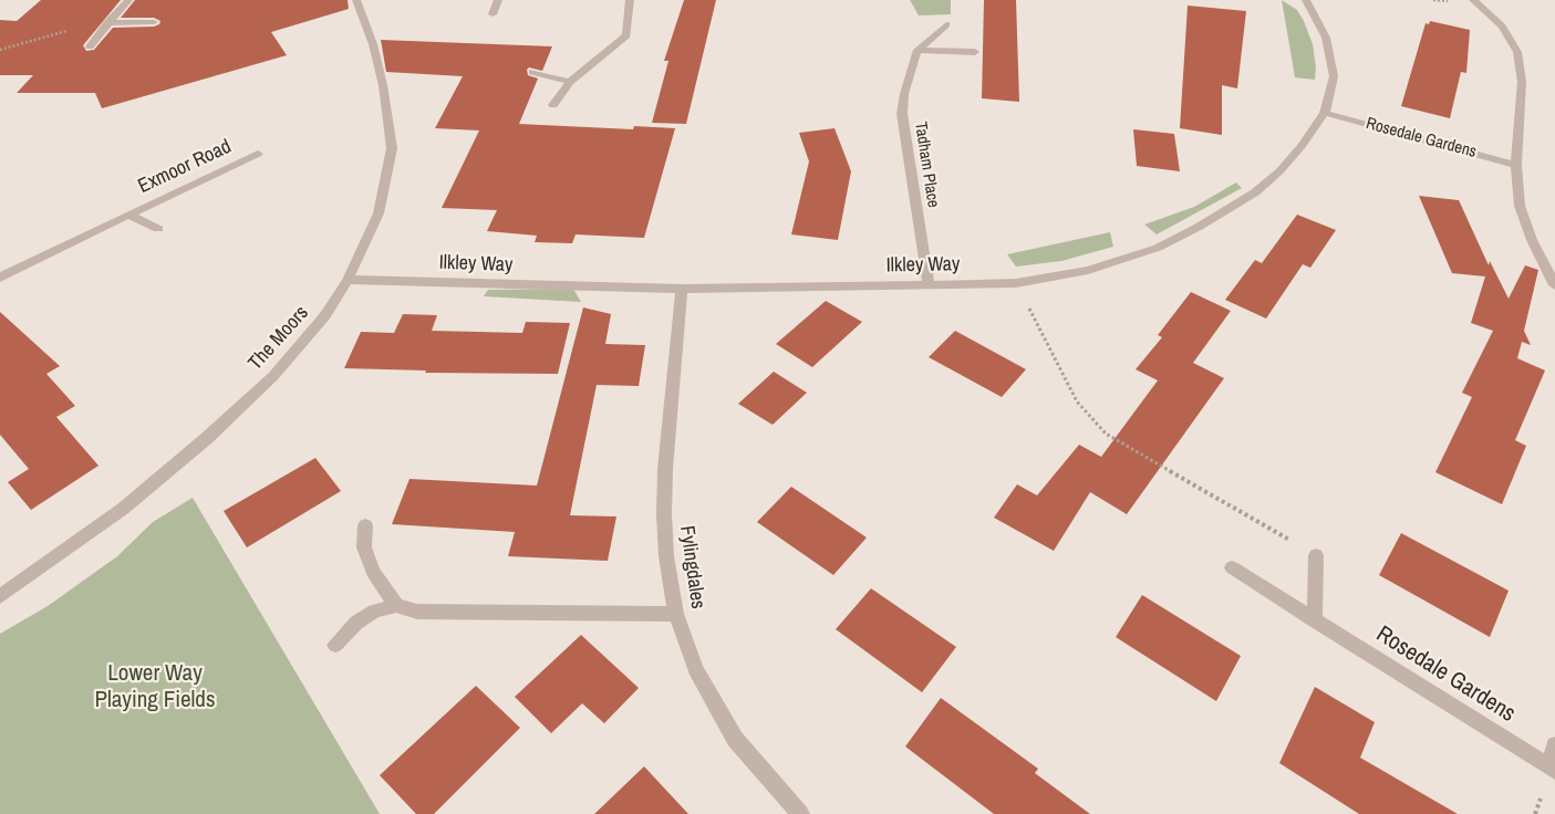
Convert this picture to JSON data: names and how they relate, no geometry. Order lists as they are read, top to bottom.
{
  "streets": {
    "street": [
      "Rosedale Gardens",
      "Tadham Place",
      "Exmoor Road",
      "Ilkley Way",
      "The Moors",
      "Fylingdales"
    ]
  },
  "crossings": [
    ["Rosedale Gardens", "Ilkley Way"],
    ["Tadham Place", "Ilkley Way"],
    ["Ilkley Way", "The Moors"],
    ["Ilkley Way", "Fylingdales"]
  ],
  "parks": ["Lower Way Playing Fields"]
}
